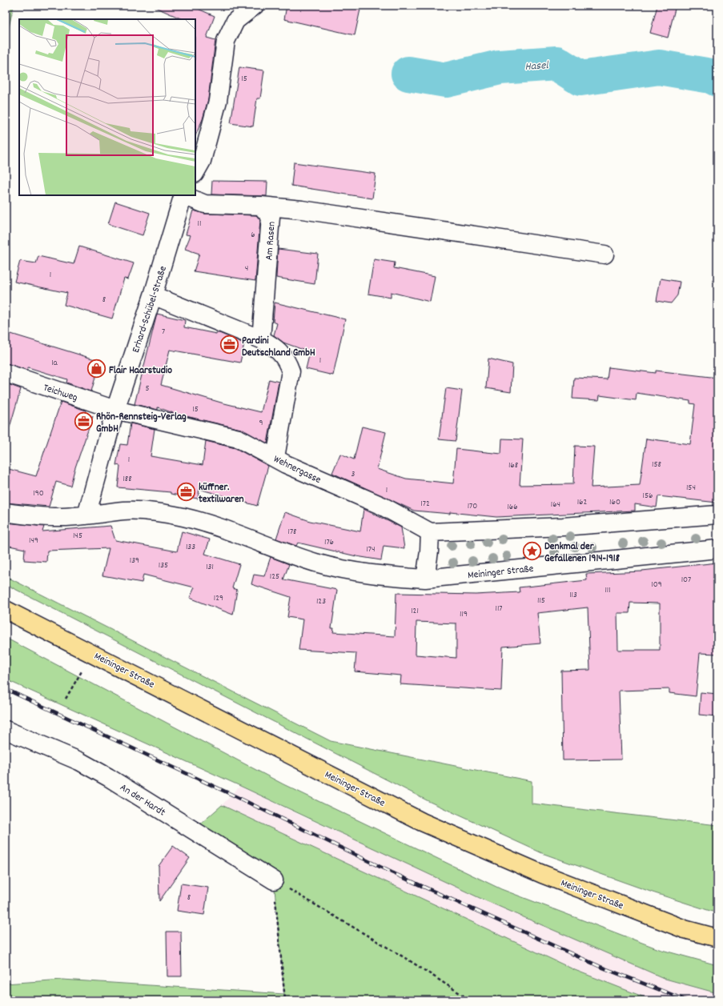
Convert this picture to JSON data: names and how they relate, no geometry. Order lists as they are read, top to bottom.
{
  "streets": {
    "main road": ["Meininger Straße"],
    "street": [
      "Am Rasen",
      "Erhard-Schübel-Straße",
      "Teichweg",
      "Wehnergasse",
      "An der Hardt"
    ]
  },
  "crossings": [
    ["Am Rasen", "Erhard-Schübel-Straße"],
    ["Erhard-Schübel-Straße", "Teichweg"],
    ["Erhard-Schübel-Straße", "Wehnergasse"],
    ["Erhard-Schübel-Straße", "Meininger Straße"],
    ["Teichweg", "Wehnergasse"]
  ],
  "water": ["Hasel"],
  "places": {
    "office": ["Pardini Deutschland GmbH", "Rhön-Rennsteig-Verlag GmbH", "küffner. textilwaren"],
    "shop": ["Flair Haarstudio"],
    "place": ["Denkmal der Gefallenen 1914-1918"]
  },
  "house_numbers": [
    "15",
    "11",
    "6",
    "4",
    "1",
    "8",
    "7",
    "1",
    "1a",
    "5",
    "15",
    "9",
    "1",
    "158",
    "168",
    "3",
    "188",
    "154",
    "1",
    "190",
    "156",
    "162",
    "160",
    "172",
    "164",
    "170",
    "166",
    "178",
    "145",
    "149",
    "176",
    "133",
    "174",
    "139",
    "135",
    "131",
    "125",
    "107",
    "109",
    "111",
    "113",
    "129",
    "115",
    "123",
    "117",
    "121",
    "119",
    "8"
  ]
}
